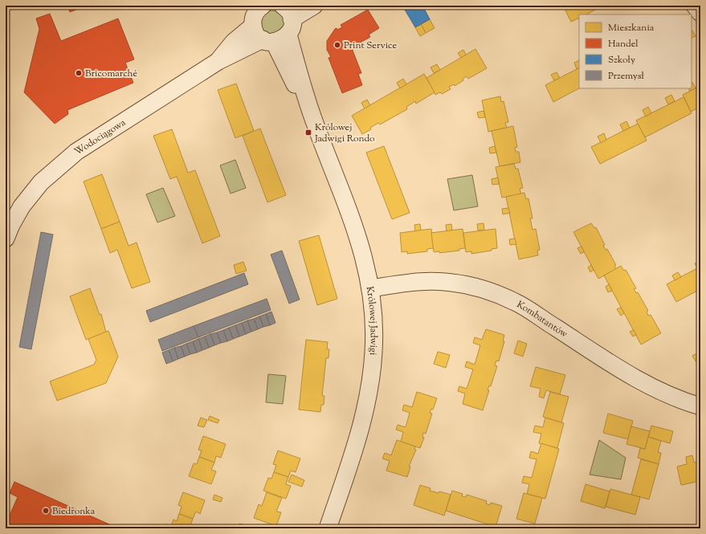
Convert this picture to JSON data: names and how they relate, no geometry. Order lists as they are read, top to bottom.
{
  "streets": {
    "street": ["Wodociągowa", "Kombatantów", "Królowej Jadwigi"]
  },
  "crossings": [
    ["Wodociągowa", "Królowej Jadwigi"],
    ["Kombatantów", "Królowej Jadwigi"]
  ],
  "places": {
    "other": ["Print Service", "Bricomarché", "Biedronka"],
    "transit": ["Królowej Jadwigi Rondo"]
  },
  "legend": [
    "Mieszkania",
    "Handel",
    "Szkoły",
    "Przemysł"
  ]
}
